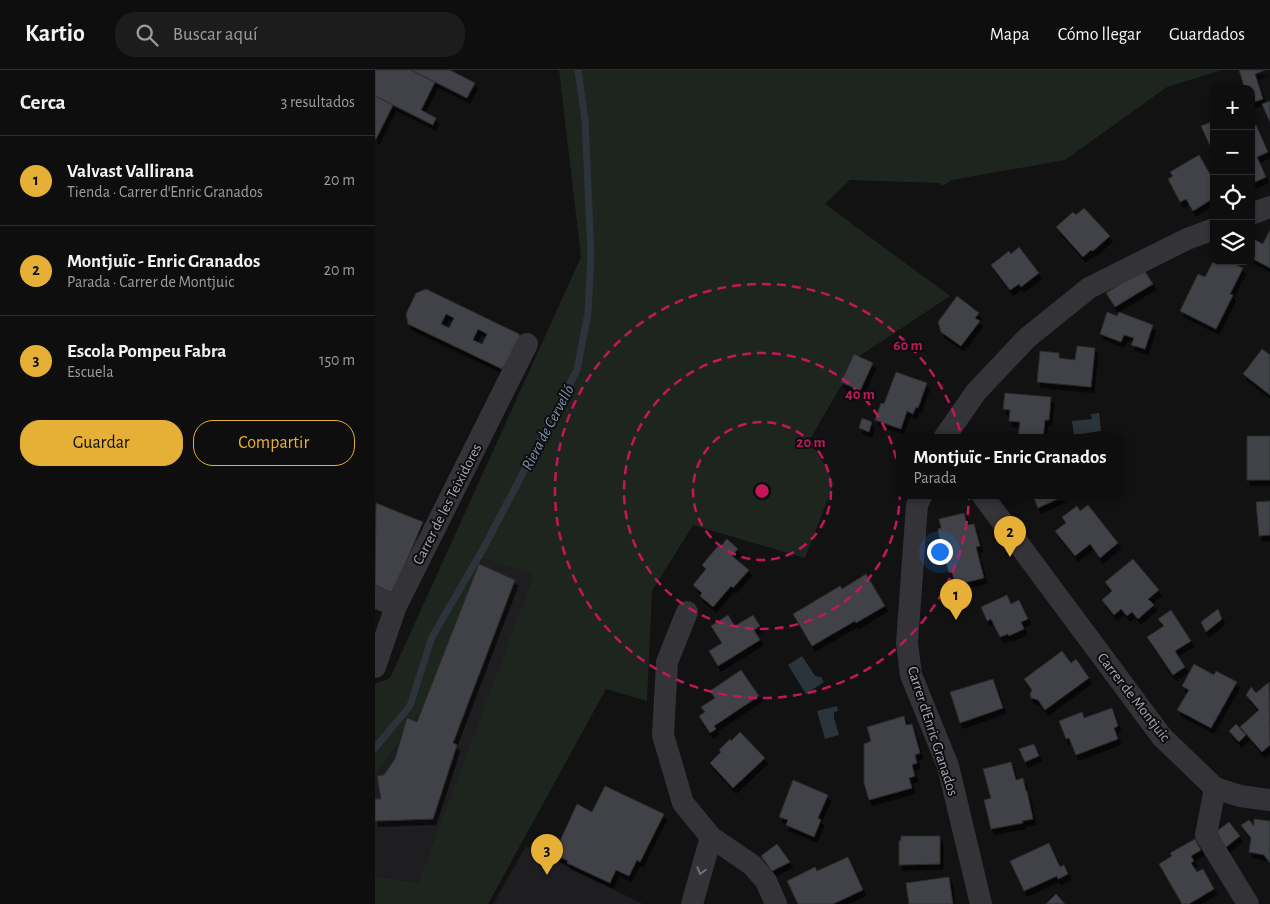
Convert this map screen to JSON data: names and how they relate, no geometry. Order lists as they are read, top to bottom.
{
  "streets": {
    "street": ["Carrer de les Teixidores", "Carrer de Montjuic", "Carrer d'Enric Granados"]
  },
  "water": ["Riera de Cervelló"],
  "page": {
    "header": "Kartio",
    "search": "Buscar aquí",
    "nav": ["Mapa", "Cómo llegar", "Guardados"],
    "heading": ["Cerca", "3 resultados"],
    "map_buttons": ["+", "−"],
    "list": [
      {
        "mark": "1",
        "name": "Valvast Vallirana",
        "note": "Tienda · Carrer d'Enric Granados",
        "value": "20 m"
      },
      {
        "mark": "2",
        "name": "Montjuïc - Enric Granados",
        "note": "Parada · Carrer de Montjuic",
        "value": "20 m"
      },
      {
        "mark": "3",
        "name": "Escola Pompeu Fabra",
        "note": "Escuela",
        "value": "150 m"
      }
    ],
    "buttons": ["Guardar", "Compartir"],
    "popup": ["Montjuïc - Enric Granados", "Parada"],
    "pins": ["2", "1", "3"]
  },
  "rings": ["60 m", "40 m", "20 m"]
}
